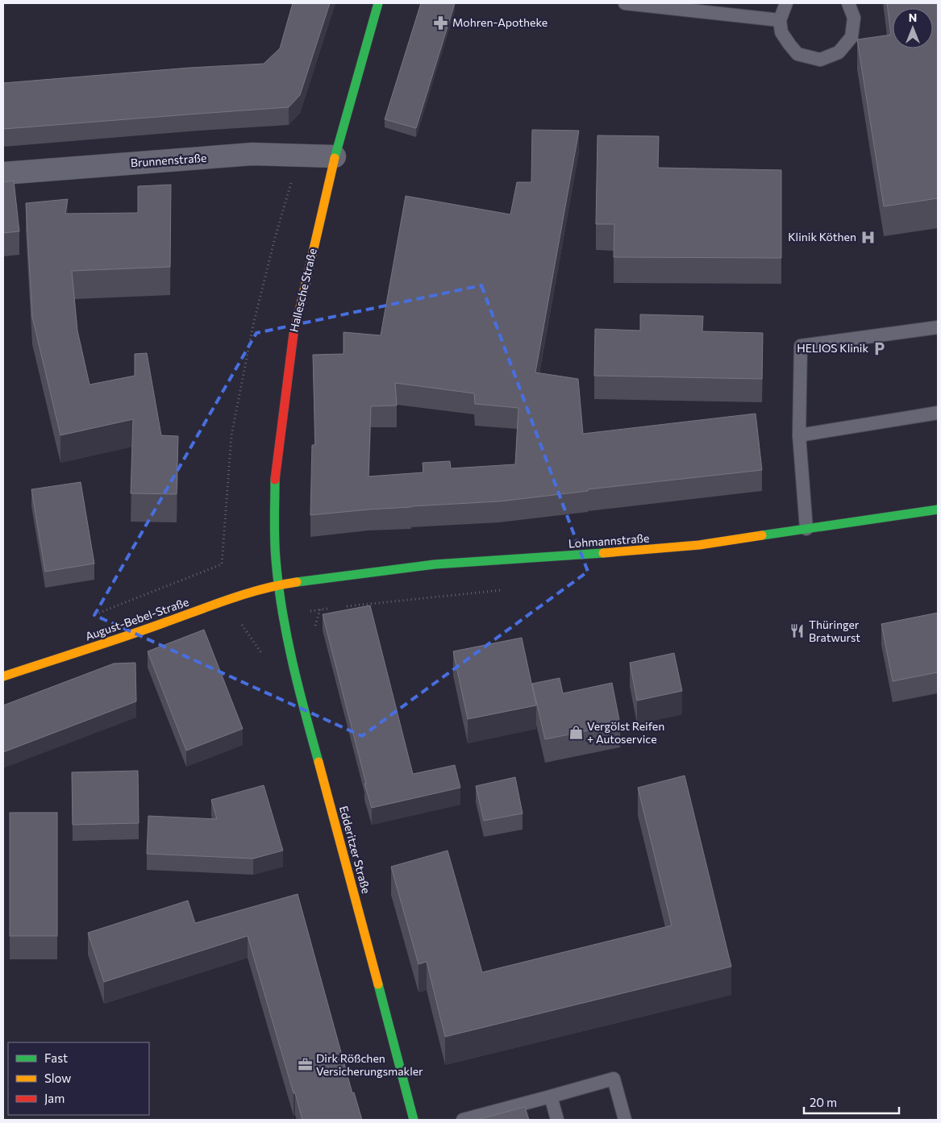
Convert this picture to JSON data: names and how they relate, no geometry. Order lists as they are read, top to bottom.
{
  "streets": {
    "street": [
      "Brunnenstraße",
      "Hallesche Straße",
      "Lohmannstraße",
      "August-Bebel-Straße",
      "Edderitzer Straße"
    ]
  },
  "crossings": [
    ["Brunnenstraße", "Hallesche Straße"],
    ["Hallesche Straße", "Lohmannstraße"],
    ["Hallesche Straße", "August-Bebel-Straße"],
    ["Hallesche Straße", "Edderitzer Straße"],
    ["Lohmannstraße", "August-Bebel-Straße"],
    ["Lohmannstraße", "Edderitzer Straße"],
    ["August-Bebel-Straße", "Edderitzer Straße"]
  ],
  "places": {
    "pharmacy": ["Mohren-Apotheke"],
    "hospital": ["Klinik Köthen"],
    "parking": ["HELIOS Klinik"],
    "restaurant": ["Thüringer Bratwurst"],
    "shop": ["Vergölst Reifen + Autoservice"],
    "office": ["Dirk Rößchen Versicherungsmakler"]
  },
  "legend": ["Fast", "Slow", "Jam"],
  "scale_bar": "20 m",
  "north": "top"
}
